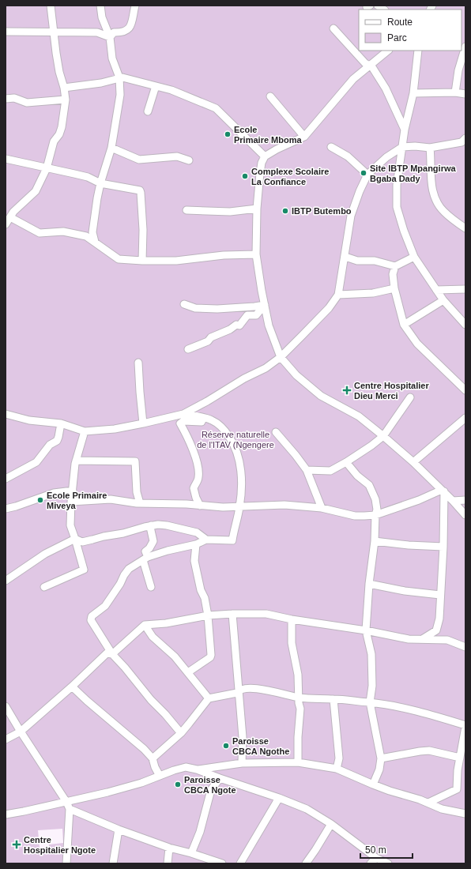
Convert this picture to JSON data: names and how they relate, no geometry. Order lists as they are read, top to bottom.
{
  "parks": ["Réserve naturelle de l'ITAV (Ngengere"],
  "places": {
    "other": [
      "Ecole Primaire Mboma",
      "Site IBTP Mpangirwa Bgaba Dady",
      "Complexe Scolaire La Confiance",
      "IBTP Butembo",
      "Ecole Primaire Miveya",
      "Paroisse CBCA Ngothe",
      "Paroisse CBCA Ngote"
    ],
    "health": ["Centre Hospitalier Dieu Merci", "Centre Hospitalier Ngote"]
  },
  "legend": ["Route", "Parc"],
  "scale_bar": "50 m"
}
